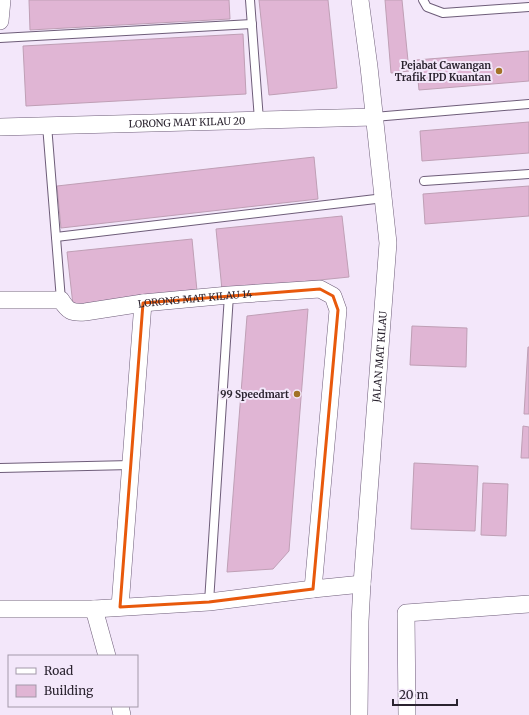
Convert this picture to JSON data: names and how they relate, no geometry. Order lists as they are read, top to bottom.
{
  "streets": {
    "street": ["LORONG MAT KILAU 20", "LORONG MAT KILAU 14", "JALAN MAT KILAU"]
  },
  "crossings": [
    ["LORONG MAT KILAU 20", "JALAN MAT KILAU"]
  ],
  "places": ["Pejabat Cawangan Trafik IPD Kuantan", "99 Speedmart"],
  "legend": ["Road", "Building"],
  "scale_bar": "20 m"
}
